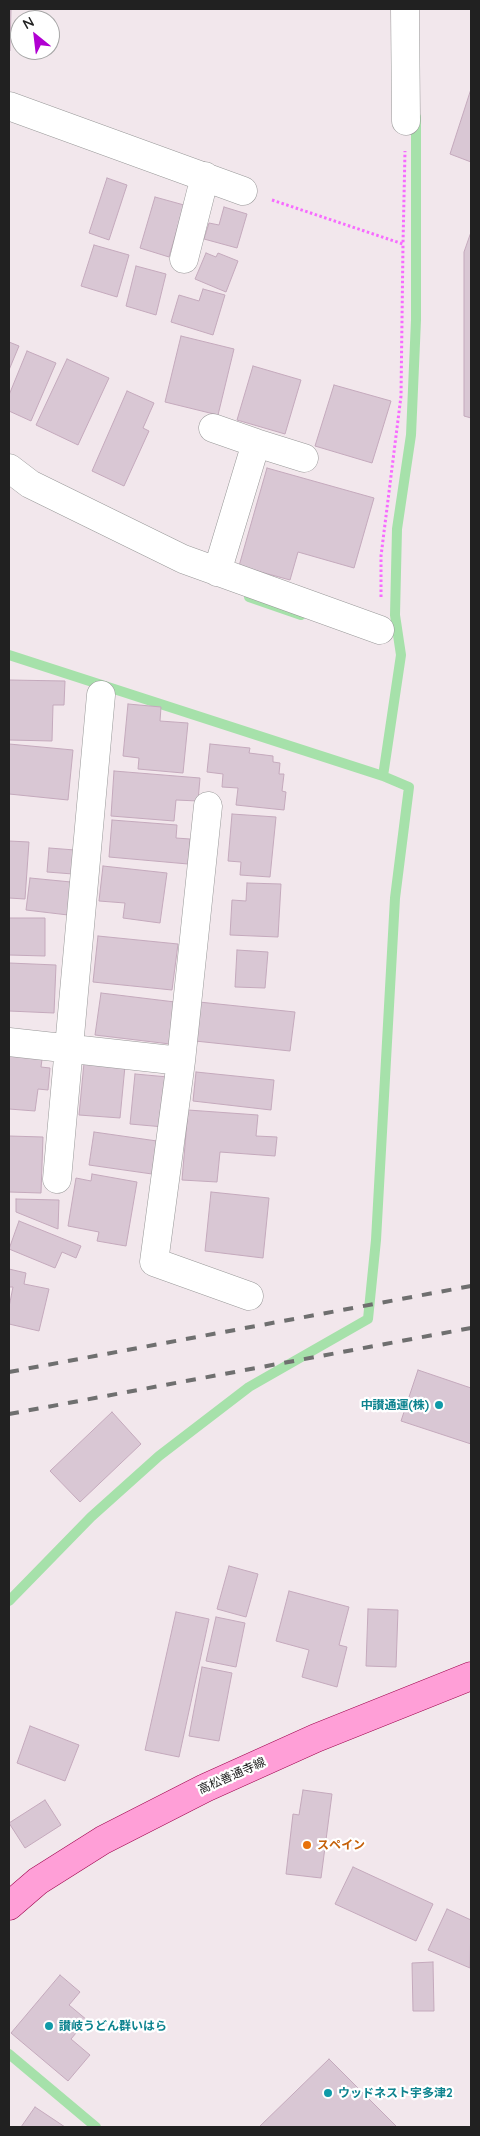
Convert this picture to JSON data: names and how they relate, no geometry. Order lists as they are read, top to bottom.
{
  "streets": {
    "main road": ["高松善通寺線"]
  },
  "places": [
    "中讃通運(株)",
    "スペイン",
    "讃岐うどん群いはら",
    "ウッドネスト宇多津2"
  ],
  "north": "top left"
}
